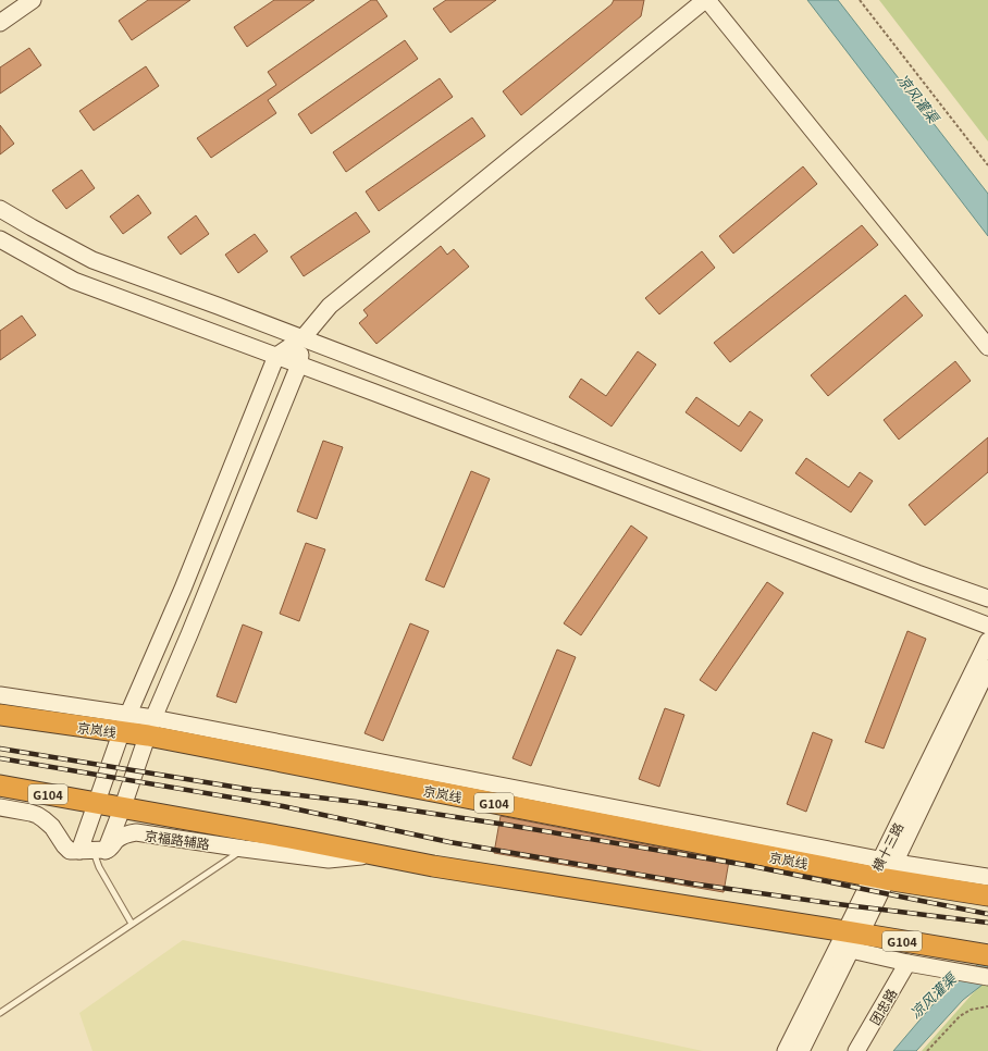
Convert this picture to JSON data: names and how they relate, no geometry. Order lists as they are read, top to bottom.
{
  "streets": {
    "highway": ["京岚线", "G104"],
    "street": ["京福路辅路", "横十三路", "团忠路"]
  },
  "crossings": [
    ["京岚线", "横十三路"],
    ["G104", "京福路辅路"],
    ["G104", "横十三路"]
  ],
  "water": ["凉风灌渠"]
}
